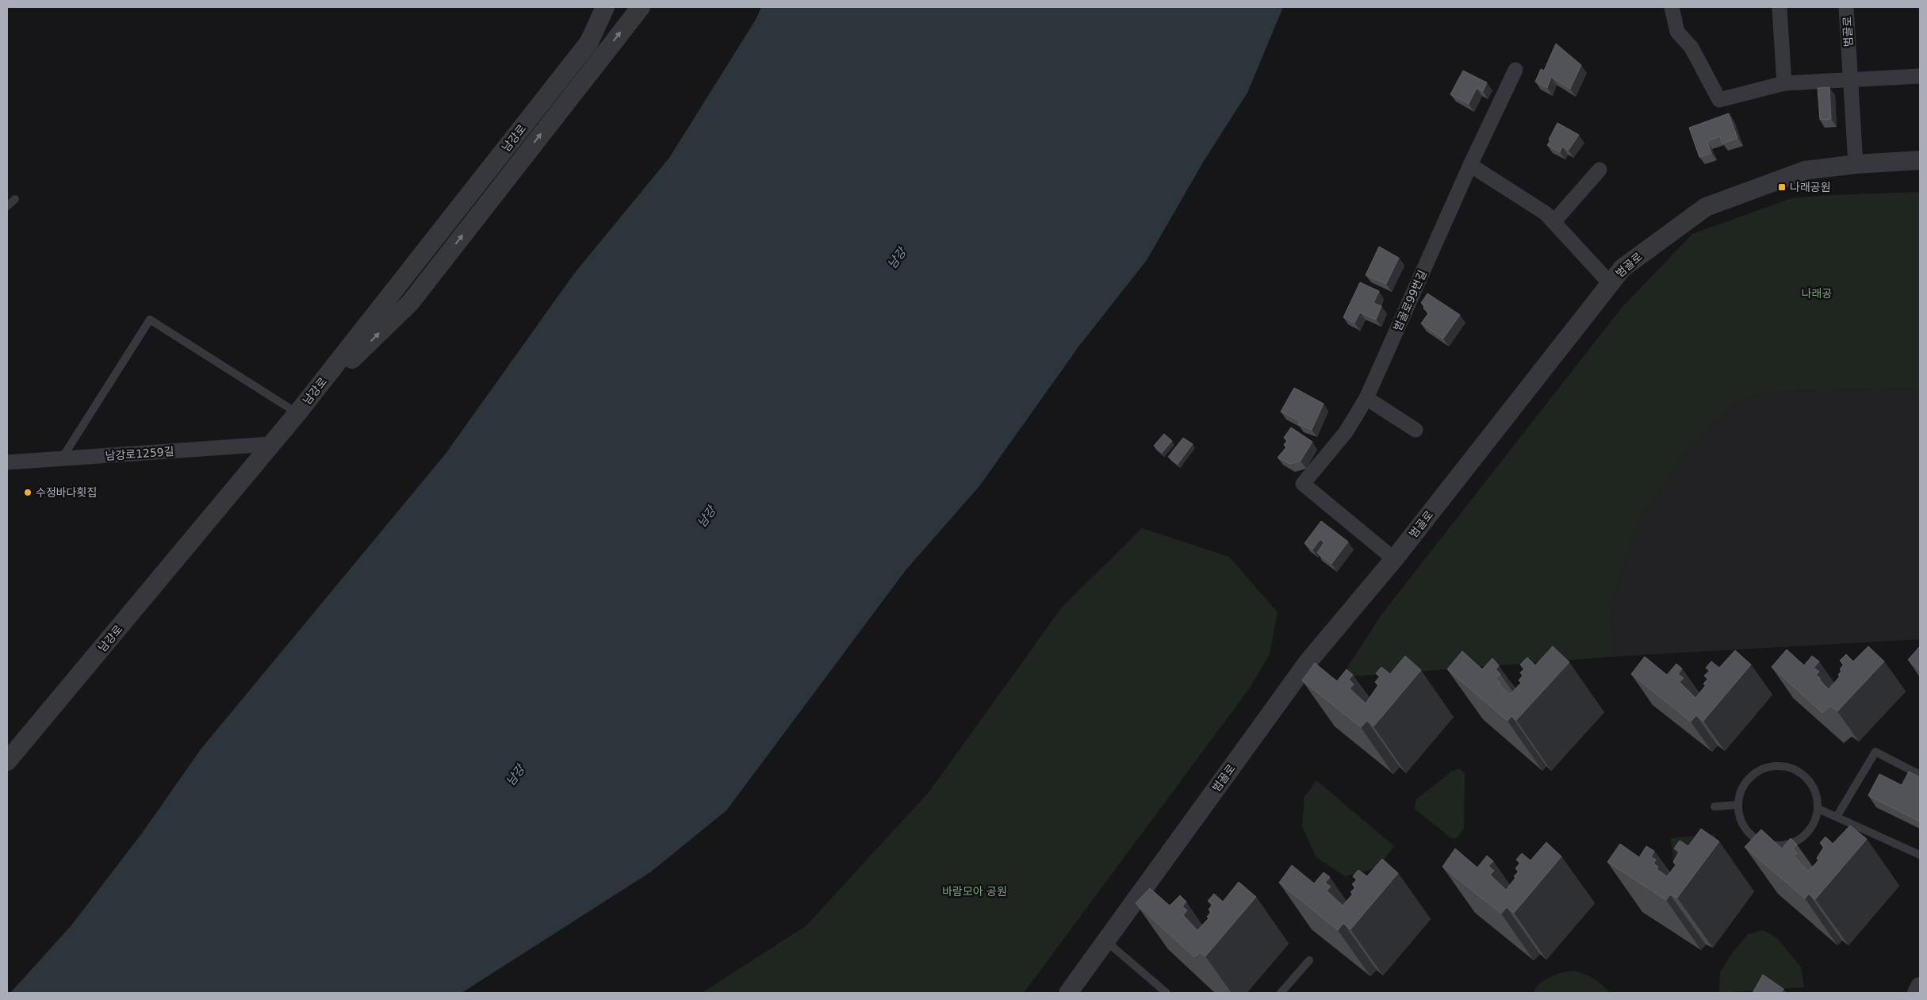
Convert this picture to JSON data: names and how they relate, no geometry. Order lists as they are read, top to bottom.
{
  "streets": {
    "street": [
      "범골로",
      "남강로",
      "범골로99번길",
      "남강로1259길"
    ]
  },
  "crossings": [
    ["범골로", "범골로99번길"],
    ["남강로", "남강로1259길"]
  ],
  "water": ["남강"],
  "parks": ["나래공", "바람모아 공원"],
  "places": {
    "transit": ["나래공원"],
    "other": ["수정바다횟집"]
  }
}
